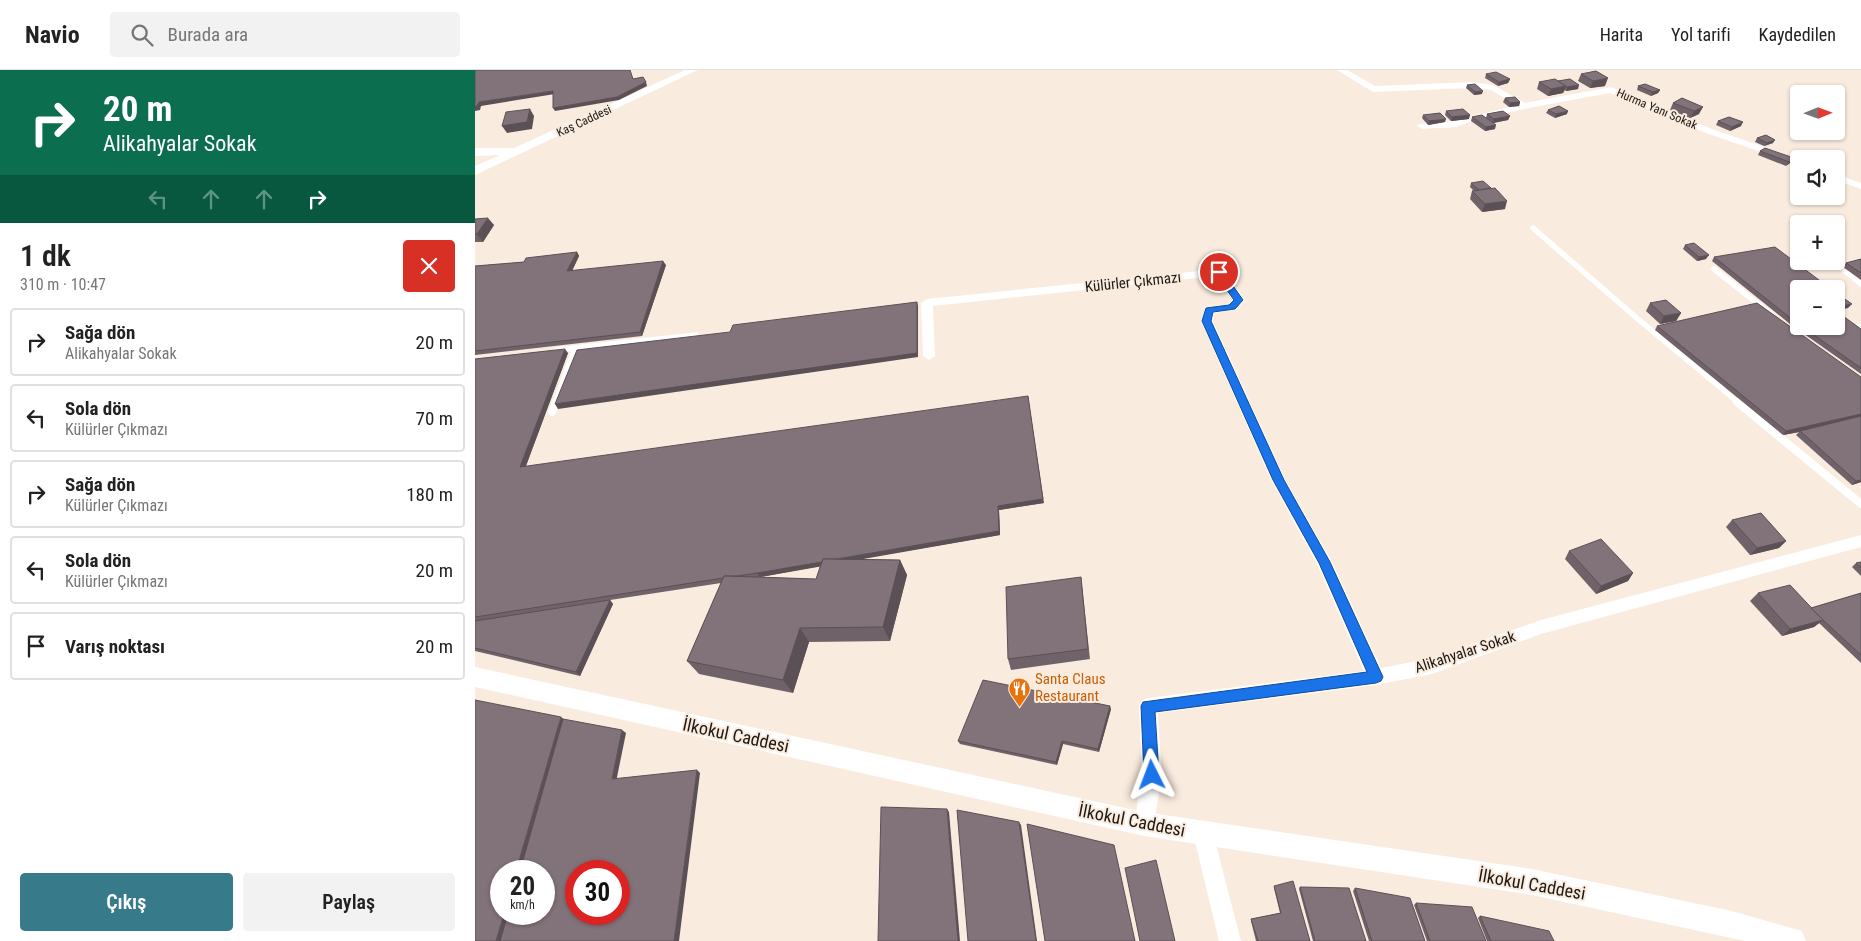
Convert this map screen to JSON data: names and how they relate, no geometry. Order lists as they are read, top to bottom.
{
  "streets": {
    "street": [
      "Hurma Yanı Sokak",
      "Kaş Caddesi",
      "Külürler Çıkmazı",
      "Alikahyalar Sokak",
      "İlkokul Caddesi"
    ]
  },
  "crossings": [
    ["Külürler Çıkmazı", "Alikahyalar Sokak"],
    ["Alikahyalar Sokak", "İlkokul Caddesi"]
  ],
  "places": {
    "restaurant": ["Santa Claus Restaurant"]
  },
  "north": "right",
  "page": {
    "header": "Navio",
    "search": "Burada ara",
    "nav": ["Harita", "Yol tarifi", "Kaydedilen"],
    "turn": ["20 m", "Alikahyalar Sokak"],
    "map_buttons": ["+", "−"],
    "heading": ["1 dk", "310 m · 10:47"],
    "list": [
      {
        "name": "Sağa dön",
        "note": "Alikahyalar Sokak",
        "value": "20 m"
      },
      {
        "name": "Sola dön",
        "note": "Külürler Çıkmazı",
        "value": "70 m"
      },
      {
        "name": "Sağa dön",
        "note": "Külürler Çıkmazı",
        "value": "180 m"
      },
      {
        "name": "Sola dön",
        "note": "Külürler Çıkmazı",
        "value": "20 m"
      },
      {
        "name": "Varış noktası",
        "value": "20 m"
      }
    ],
    "speed": "20 km/h",
    "limit": "30",
    "buttons": ["Çıkış", "Paylaş"]
  }
}
